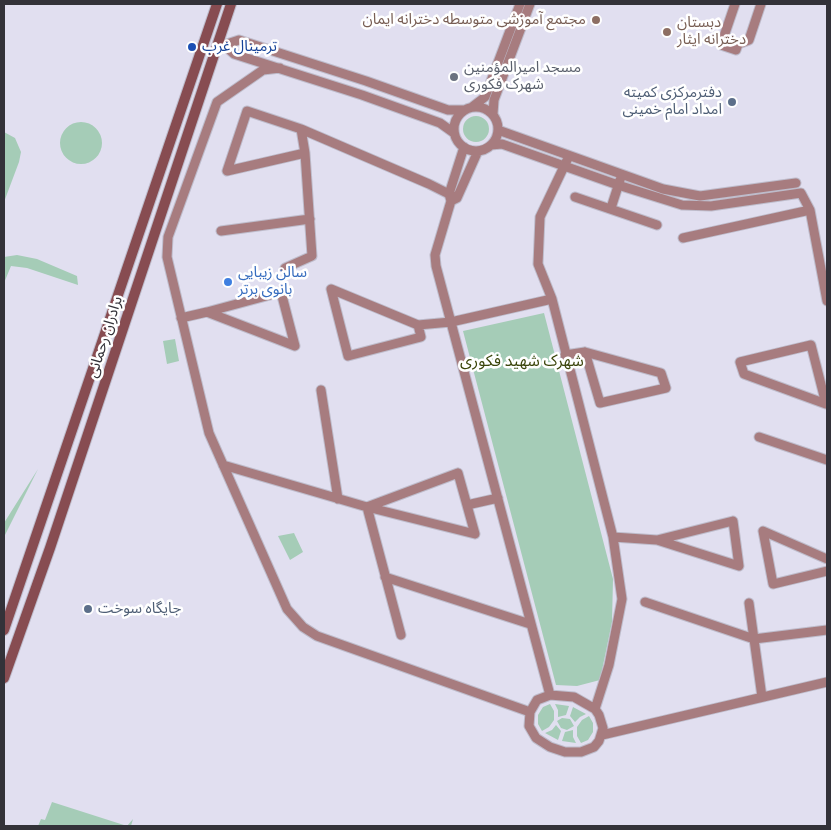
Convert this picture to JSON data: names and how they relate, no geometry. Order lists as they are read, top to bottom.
{
  "streets": {
    "main road": ["برادران رحمانی"]
  },
  "districts": ["شهرک شهید فکوری"],
  "places": [
    "مجتمع آموزشی متوسطه دخترانه ایمان",
    "دبستان دخترانه ایثار",
    "ترمینال غرب",
    "مسجد امیرالمؤمنین شهرک فکوری",
    "دفترمرکزی کمیته امداد امام خمینی",
    "سالن زیبایی بانوی برتر",
    "جایگاه سوخت"
  ]
}
